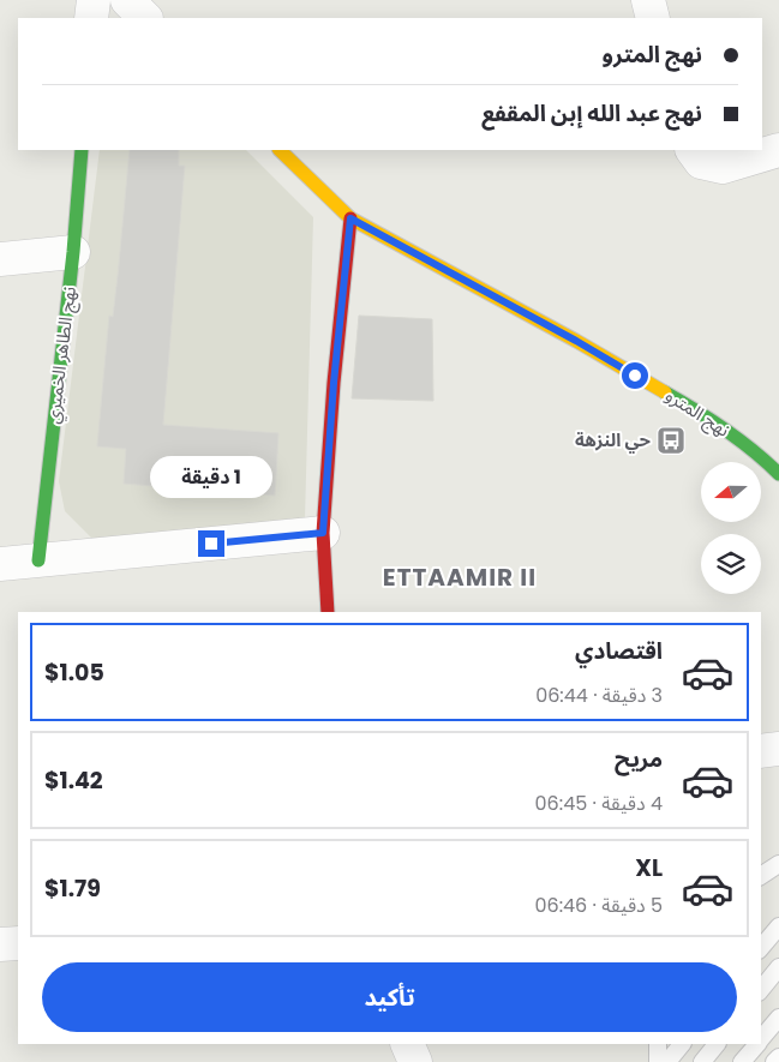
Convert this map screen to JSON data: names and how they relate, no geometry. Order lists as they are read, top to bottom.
{
  "streets": {
    "street": ["نهج الطاهر الخميري", "نهج المترو"]
  },
  "districts": ["ETTAAMIR II"],
  "places": {
    "bus stop": ["حي النزهة"]
  },
  "north": "left",
  "page": {
    "banner": ["نهج المترو", "نهج عبد الله إبن المقفع"],
    "bubble": "1 دقيقة",
    "list": [
      {
        "name": "اقتصادي",
        "note": "3 دقيقة · 06:44",
        "value": "$1.05"
      },
      {
        "name": "مريح",
        "note": "4 دقيقة · 06:45",
        "value": "$1.42"
      },
      {
        "name": "XL",
        "note": "5 دقيقة · 06:46",
        "value": "$1.79"
      }
    ],
    "buttons": "تأكيد"
  }
}
